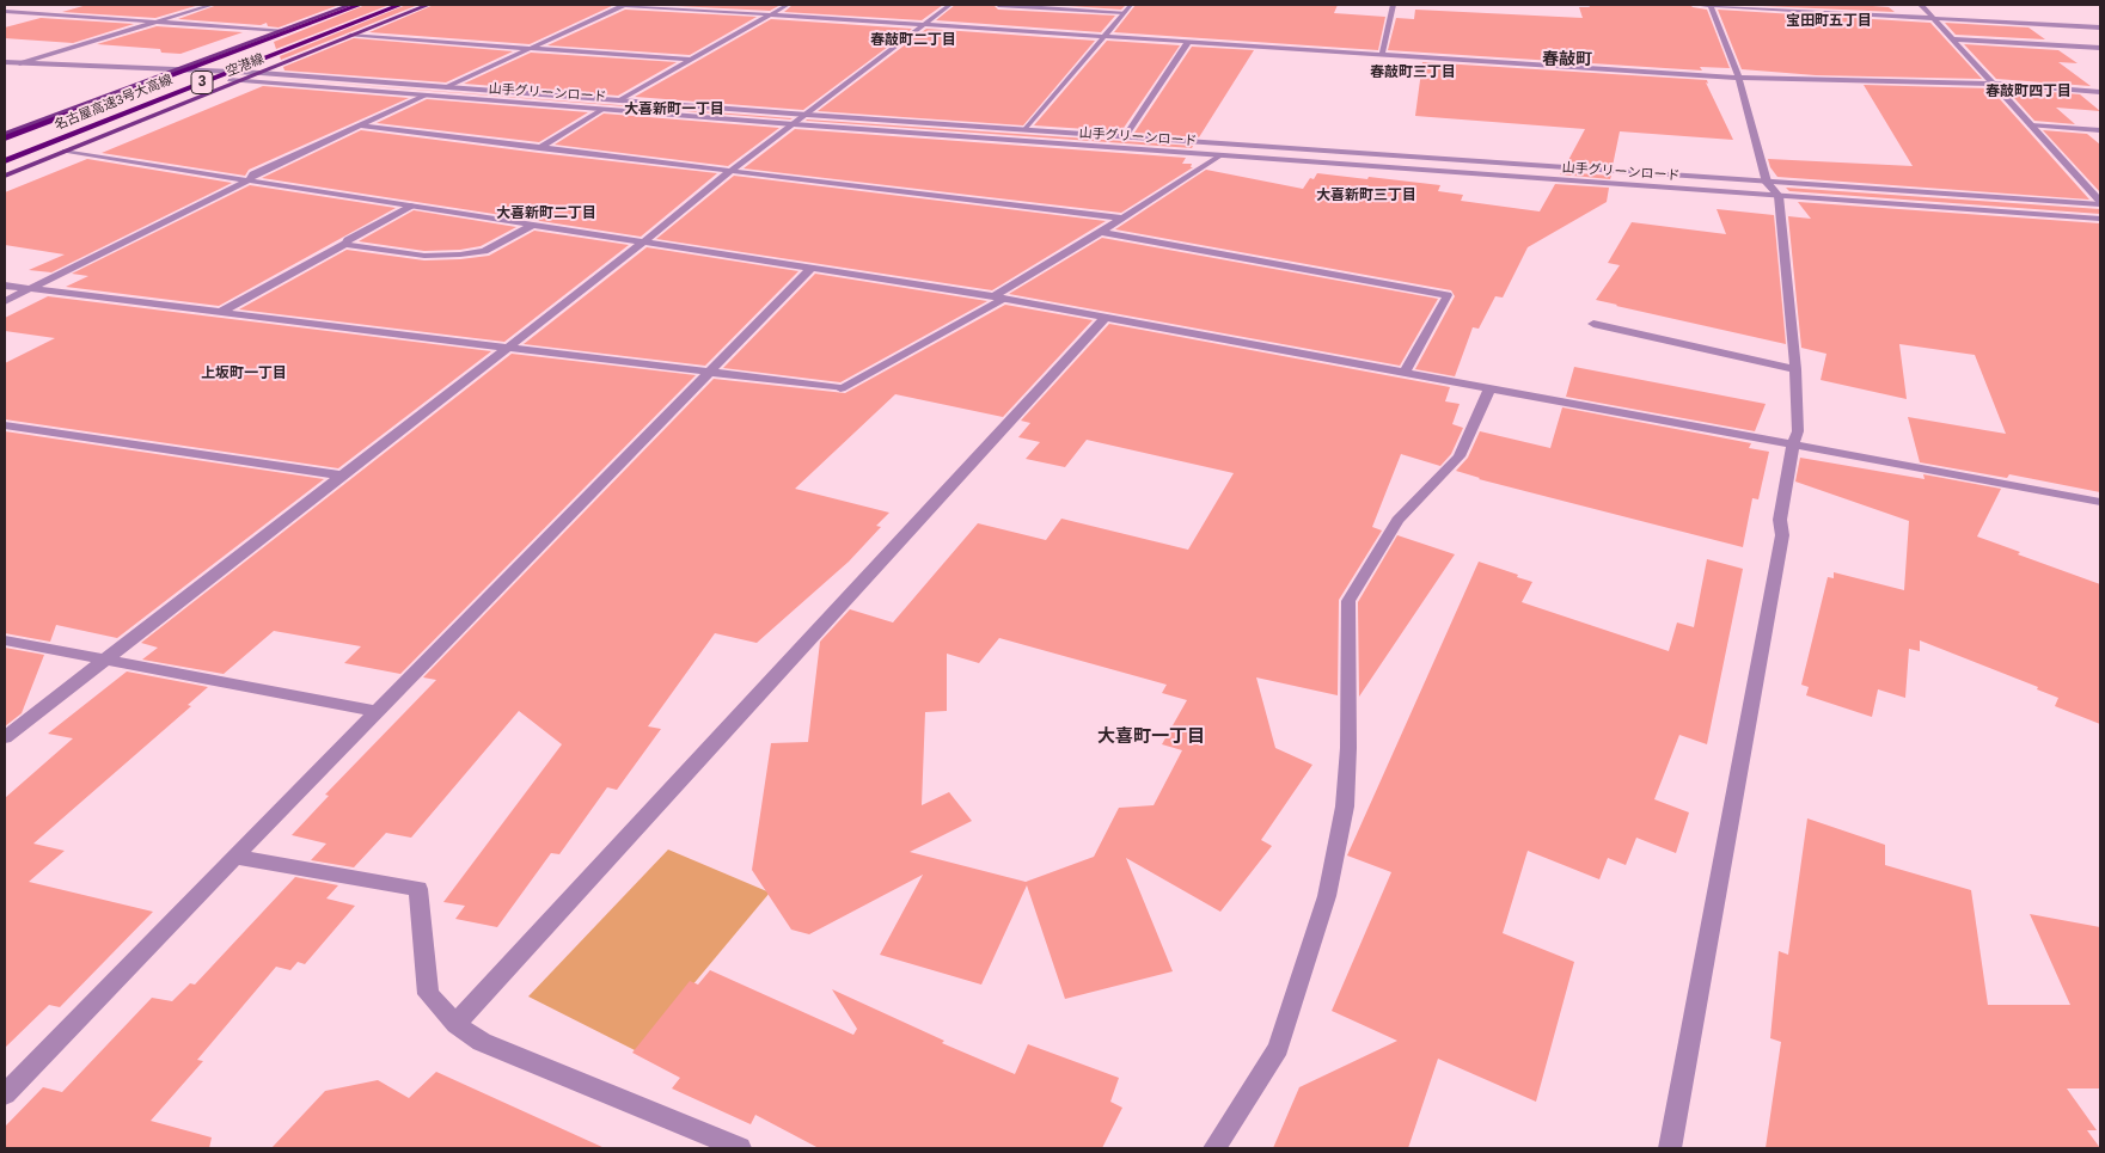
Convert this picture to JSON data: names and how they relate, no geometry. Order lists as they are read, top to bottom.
{
  "streets": {
    "highway": ["3", "名古屋高速3号大高線"],
    "main road": ["空港線"],
    "street": ["山手グリーンロード"]
  },
  "crossings": [
    ["空港線", "山手グリーンロード"]
  ],
  "districts": [
    "宝田町五丁目",
    "春敲町二丁目",
    "春敲町",
    "春敲町三丁目",
    "春敲町四丁目",
    "大喜新町一丁目",
    "大喜新町三丁目",
    "大喜新町二丁目",
    "上坂町一丁目",
    "大喜町一丁目"
  ]
}
